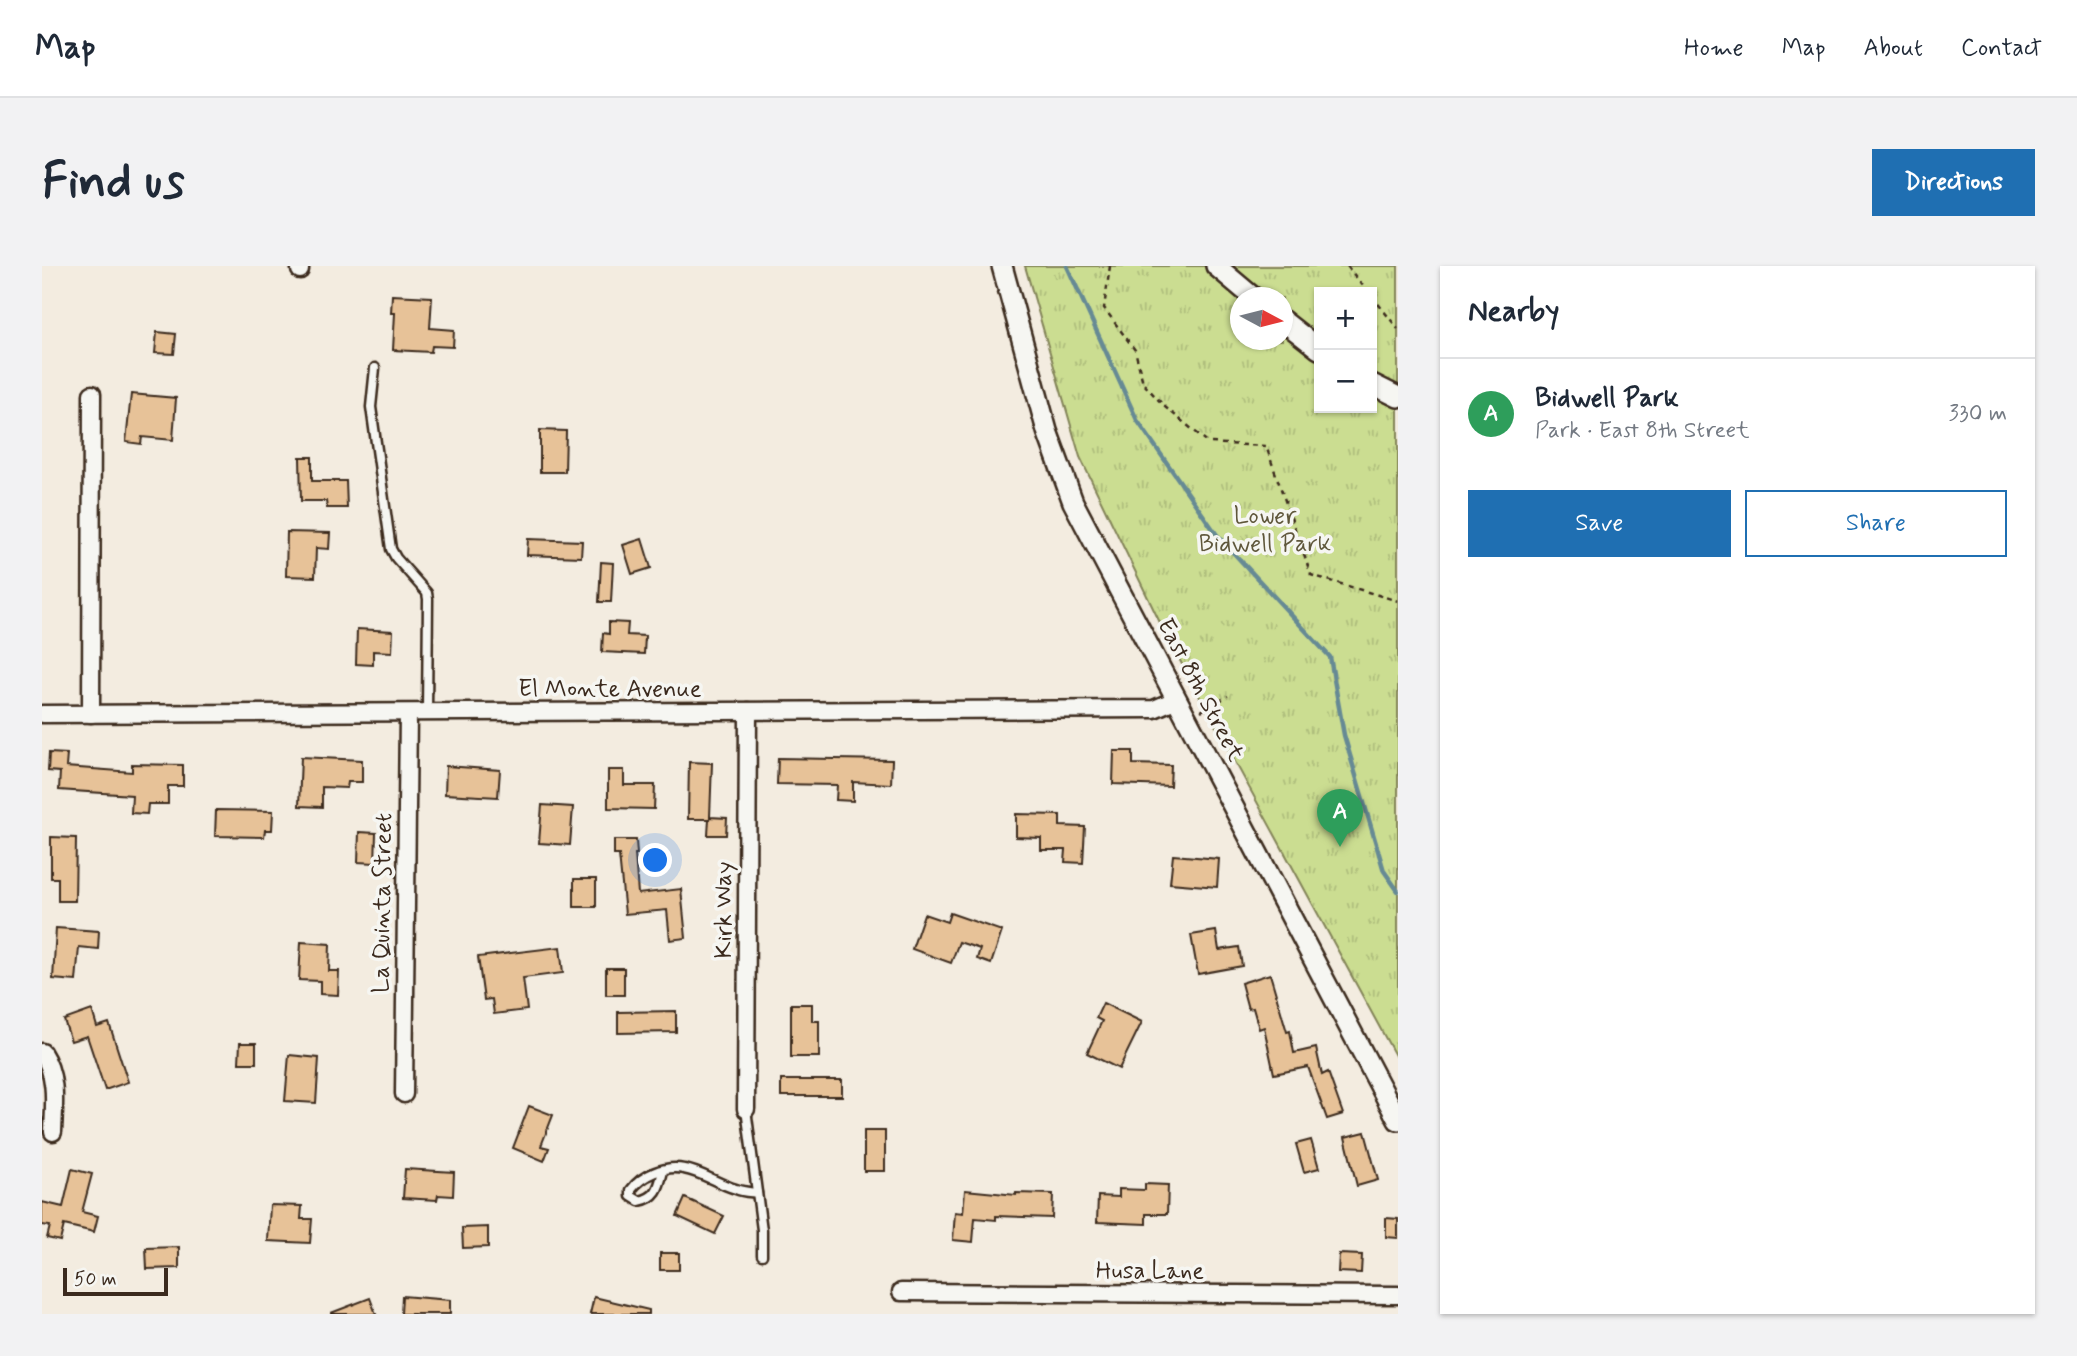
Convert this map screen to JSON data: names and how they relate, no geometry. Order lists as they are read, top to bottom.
{
  "streets": {
    "street": [
      "El Monte Avenue",
      "East 8th Street",
      "La Quinta Street",
      "Kirk Way",
      "Husa Lane"
    ]
  },
  "crossings": [
    ["El Monte Avenue", "East 8th Street"],
    ["El Monte Avenue", "La Quinta Street"],
    ["El Monte Avenue", "Kirk Way"]
  ],
  "parks": ["Lower Bidwell Park"],
  "scale_bar": "50 m",
  "north": "right",
  "page": {
    "header": "Map",
    "nav": [
      "Home",
      "Map",
      "About",
      "Contact"
    ],
    "buttons": [
      "Directions",
      ["Save", "Share"]
    ],
    "title": "Find us",
    "heading": "Nearby",
    "map_buttons": ["+", "−"],
    "list": [
      {
        "mark": "A",
        "name": "Bidwell Park",
        "note": "Park · East 8th Street",
        "value": "330 m"
      }
    ],
    "pins": "A",
    "scale": "50 m"
  }
}
